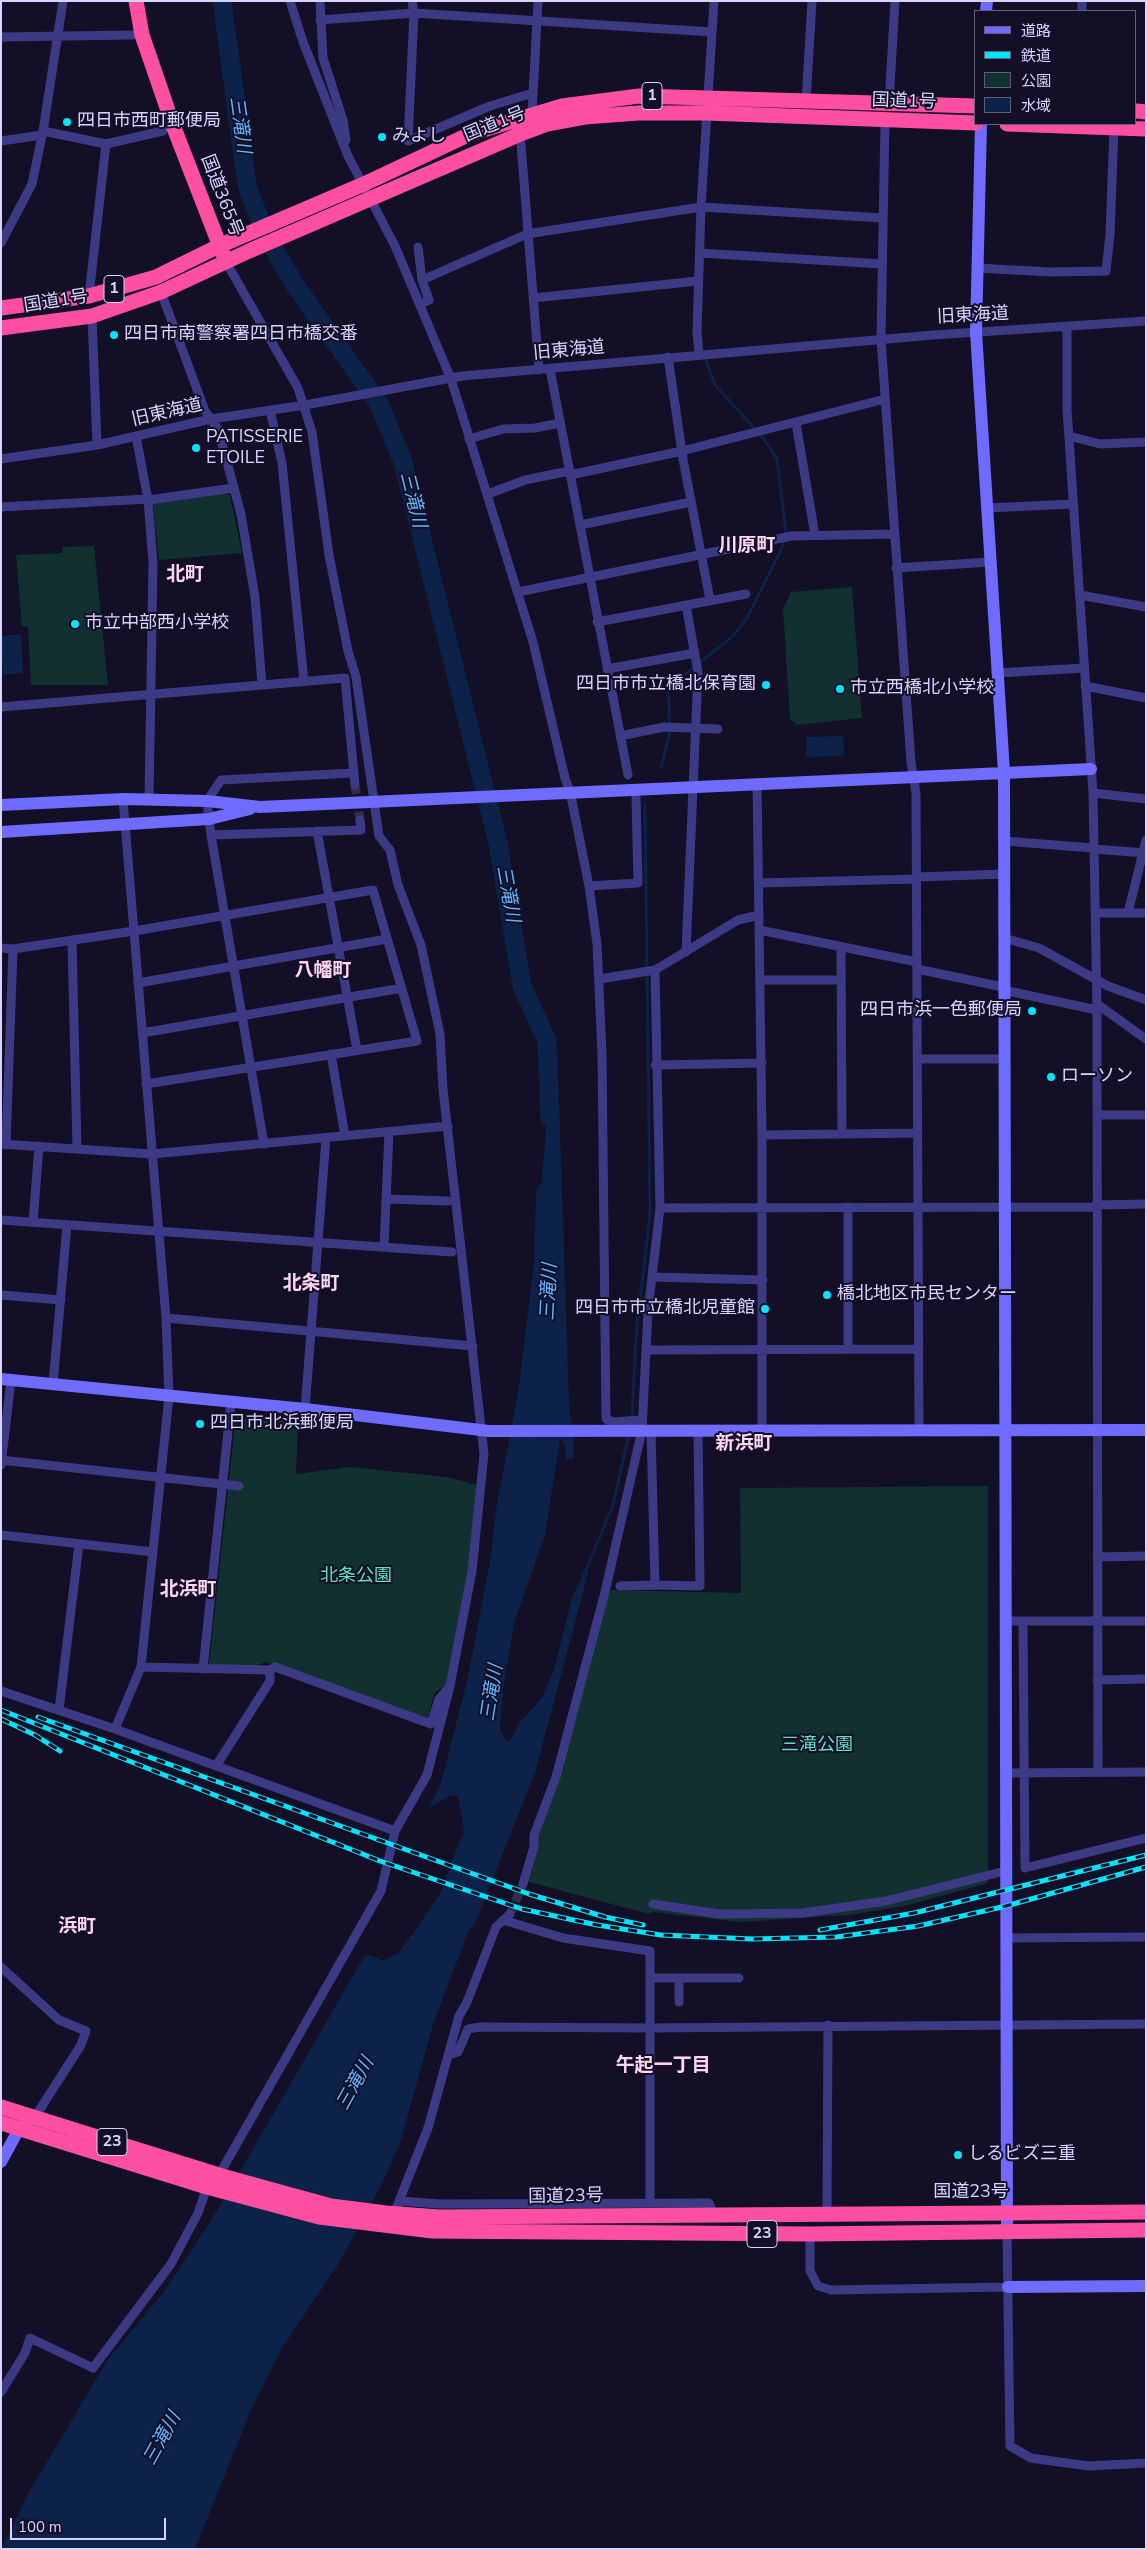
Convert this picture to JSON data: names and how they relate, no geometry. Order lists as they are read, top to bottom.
{
  "streets": {
    "highway": [
      "1",
      "国道1号",
      "国道365号",
      "23",
      "国道23号"
    ],
    "street": ["旧東海道"]
  },
  "crossings": [
    ["国道1号", "国道365号"]
  ],
  "districts": [
    "川原町",
    "北町",
    "八幡町",
    "北条町",
    "新浜町",
    "北浜町",
    "浜町",
    "午起一丁目"
  ],
  "water": ["三滝川"],
  "parks": ["北条公園", "三滝公園"],
  "places": [
    "四日市西町郵便局",
    "みよし",
    "四日市南警察署四日市橋交番",
    "PATISSERIE ETOILE",
    "市立中部西小学校",
    "四日市市立橋北保育園",
    "市立西橋北小学校",
    "四日市浜一色郵便局",
    "ローソン",
    "橋北地区市民センター",
    "四日市市立橋北児童館",
    "四日市北浜郵便局",
    "しるビズ三重"
  ],
  "legend": [
    "道路",
    "鉄道",
    "公園",
    "水域"
  ],
  "scale_bar": "100 m"
}
